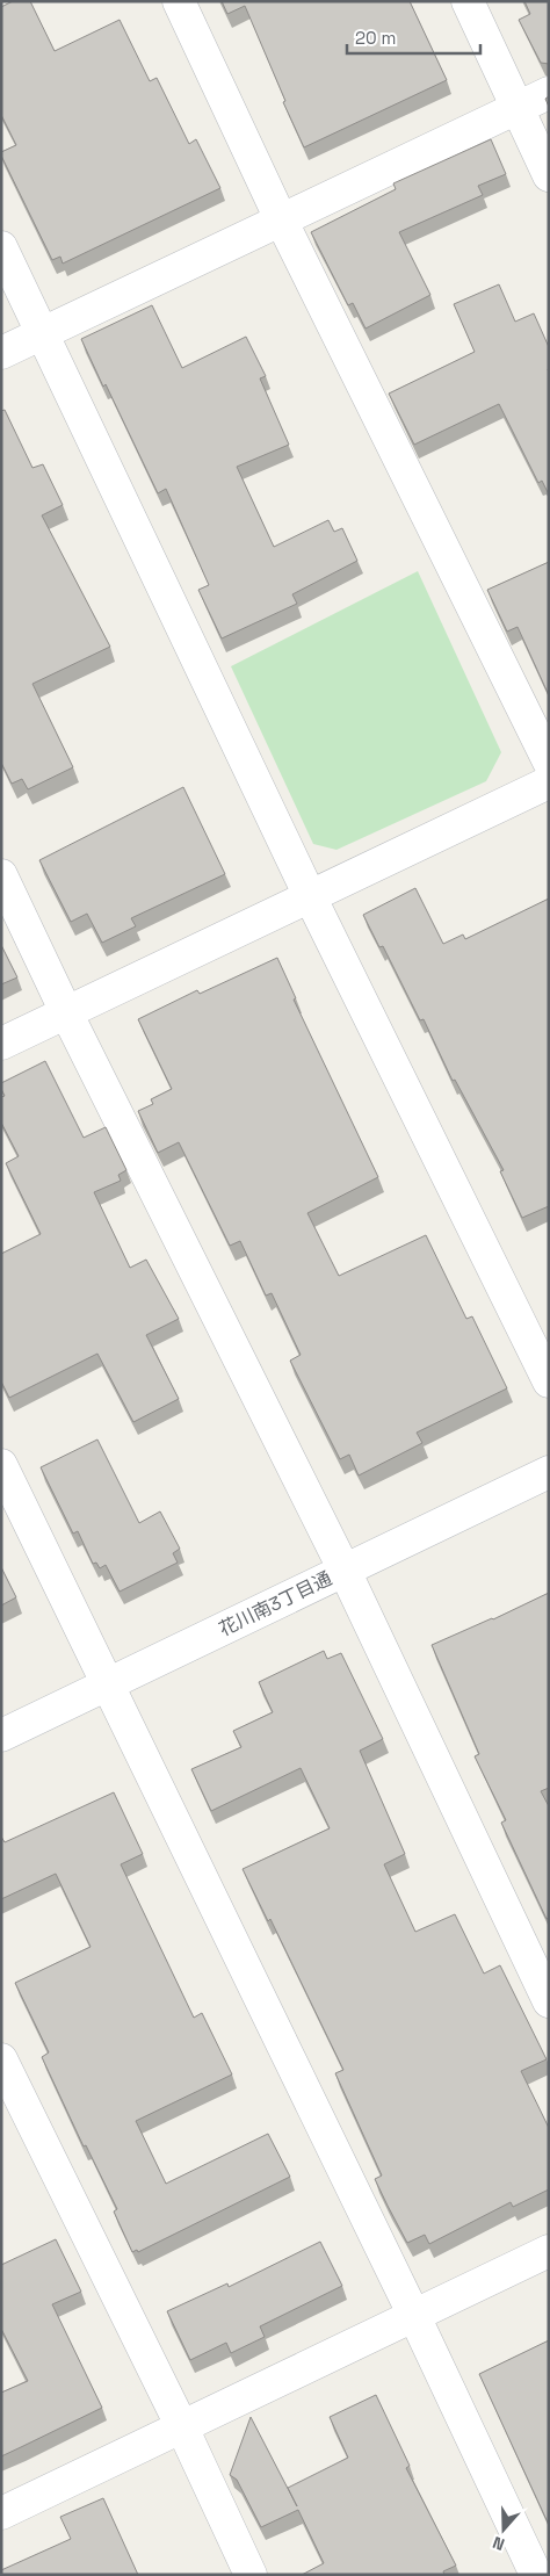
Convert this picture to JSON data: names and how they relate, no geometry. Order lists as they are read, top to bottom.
{
  "streets": {
    "street": ["花川南3丁目通"]
  },
  "scale_bar": "20 m",
  "north": "bottom"
}
